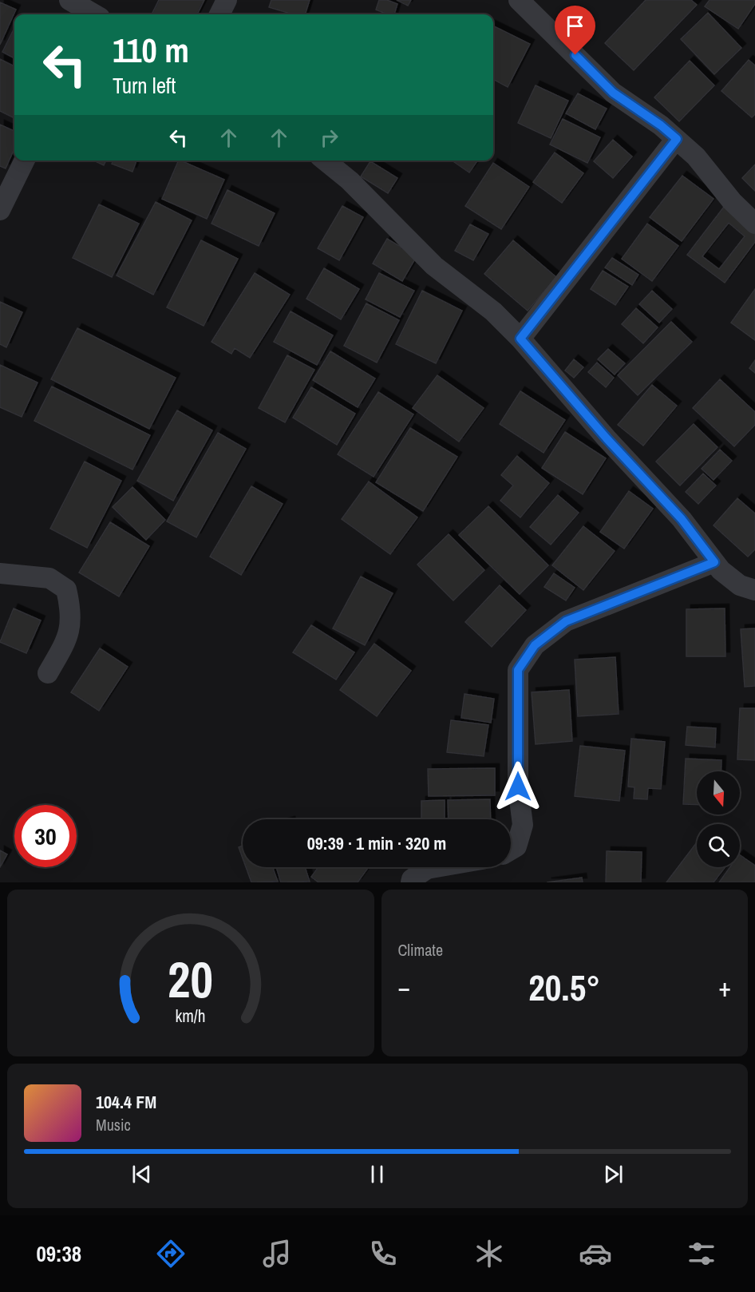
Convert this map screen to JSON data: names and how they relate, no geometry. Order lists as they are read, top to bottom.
{
  "north": "bottom",
  "page": {
    "turn": ["110 m", "Turn left"],
    "limit": "30",
    "trip": "09:39 · 1 min · 320 m",
    "tile": "Climate",
    "heat": ["−", "20.5°", "+"],
    "song": ["104.4 FM", "Music"],
    "tabs": "09:38",
    "gauge": ["20", "km/h"]
  }
}
